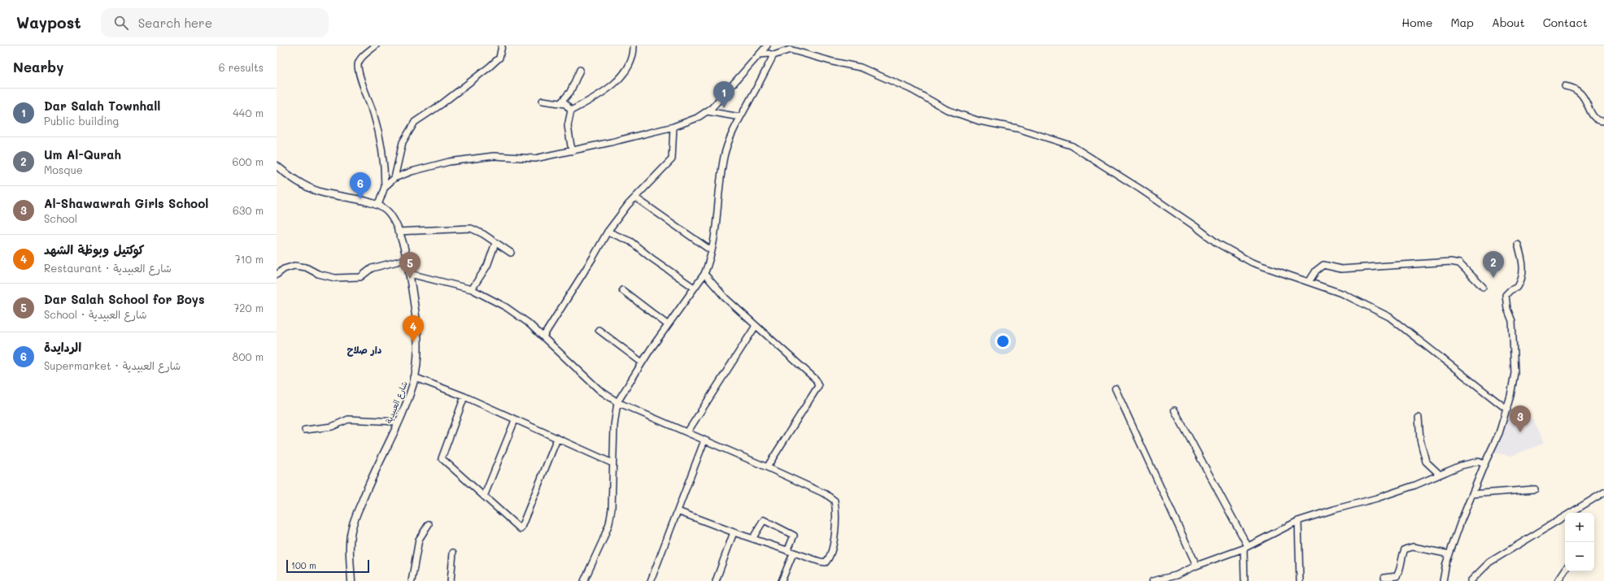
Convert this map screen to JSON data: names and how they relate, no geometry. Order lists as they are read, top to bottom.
{
  "streets": {
    "main road": ["شارع العبيدية"]
  },
  "districts": ["دار صلاح"],
  "scale_bar": "100 m",
  "page": {
    "header": "Waypost",
    "search": "Search here",
    "nav": [
      "Home",
      "Map",
      "About",
      "Contact"
    ],
    "heading": ["Nearby", "6 results"],
    "pins": [
      "1",
      "6",
      "2",
      "5",
      "4",
      "3"
    ],
    "list": [
      {
        "mark": "1",
        "name": "Dar Salah Townhall",
        "note": "Public building",
        "value": "440 m"
      },
      {
        "mark": "2",
        "name": "Um Al-Qurah",
        "note": "Mosque",
        "value": "600 m"
      },
      {
        "mark": "3",
        "name": "Al-Shawawrah Girls School",
        "note": "School",
        "value": "630 m"
      },
      {
        "mark": "4",
        "name": "كوكتيل وبوظة الشهد",
        "note": "Restaurant · شارع العبيدية",
        "value": "710 m"
      },
      {
        "mark": "5",
        "name": "Dar Salah School for Boys",
        "note": "School · شارع العبيدية",
        "value": "720 m"
      },
      {
        "mark": "6",
        "name": "الردايدة",
        "note": "Supermarket · شارع العبيدية",
        "value": "800 m"
      }
    ],
    "map_buttons": ["+", "−"],
    "scale": "100 m"
  }
}
